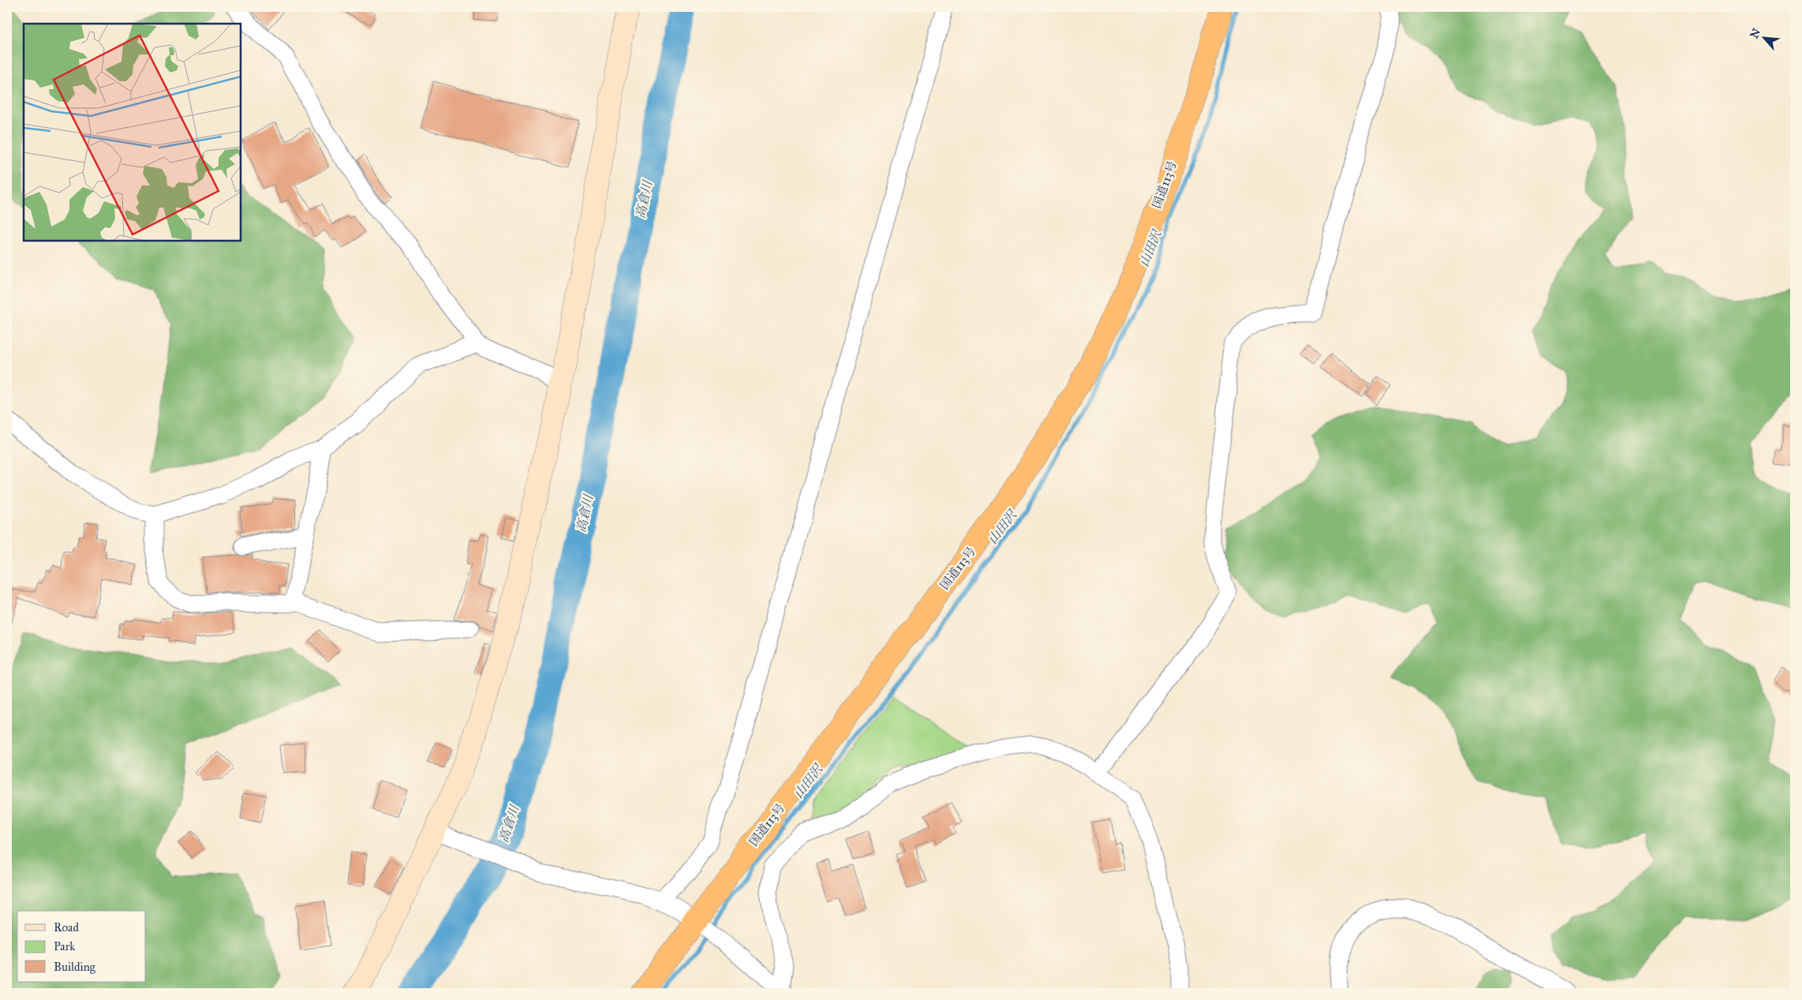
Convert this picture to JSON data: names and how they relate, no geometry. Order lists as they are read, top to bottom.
{
  "streets": {
    "highway": ["国道113号"]
  },
  "water": ["高倉川", "山田沢"],
  "legend": ["Road", "Park", "Building"],
  "north": "top left"
}
